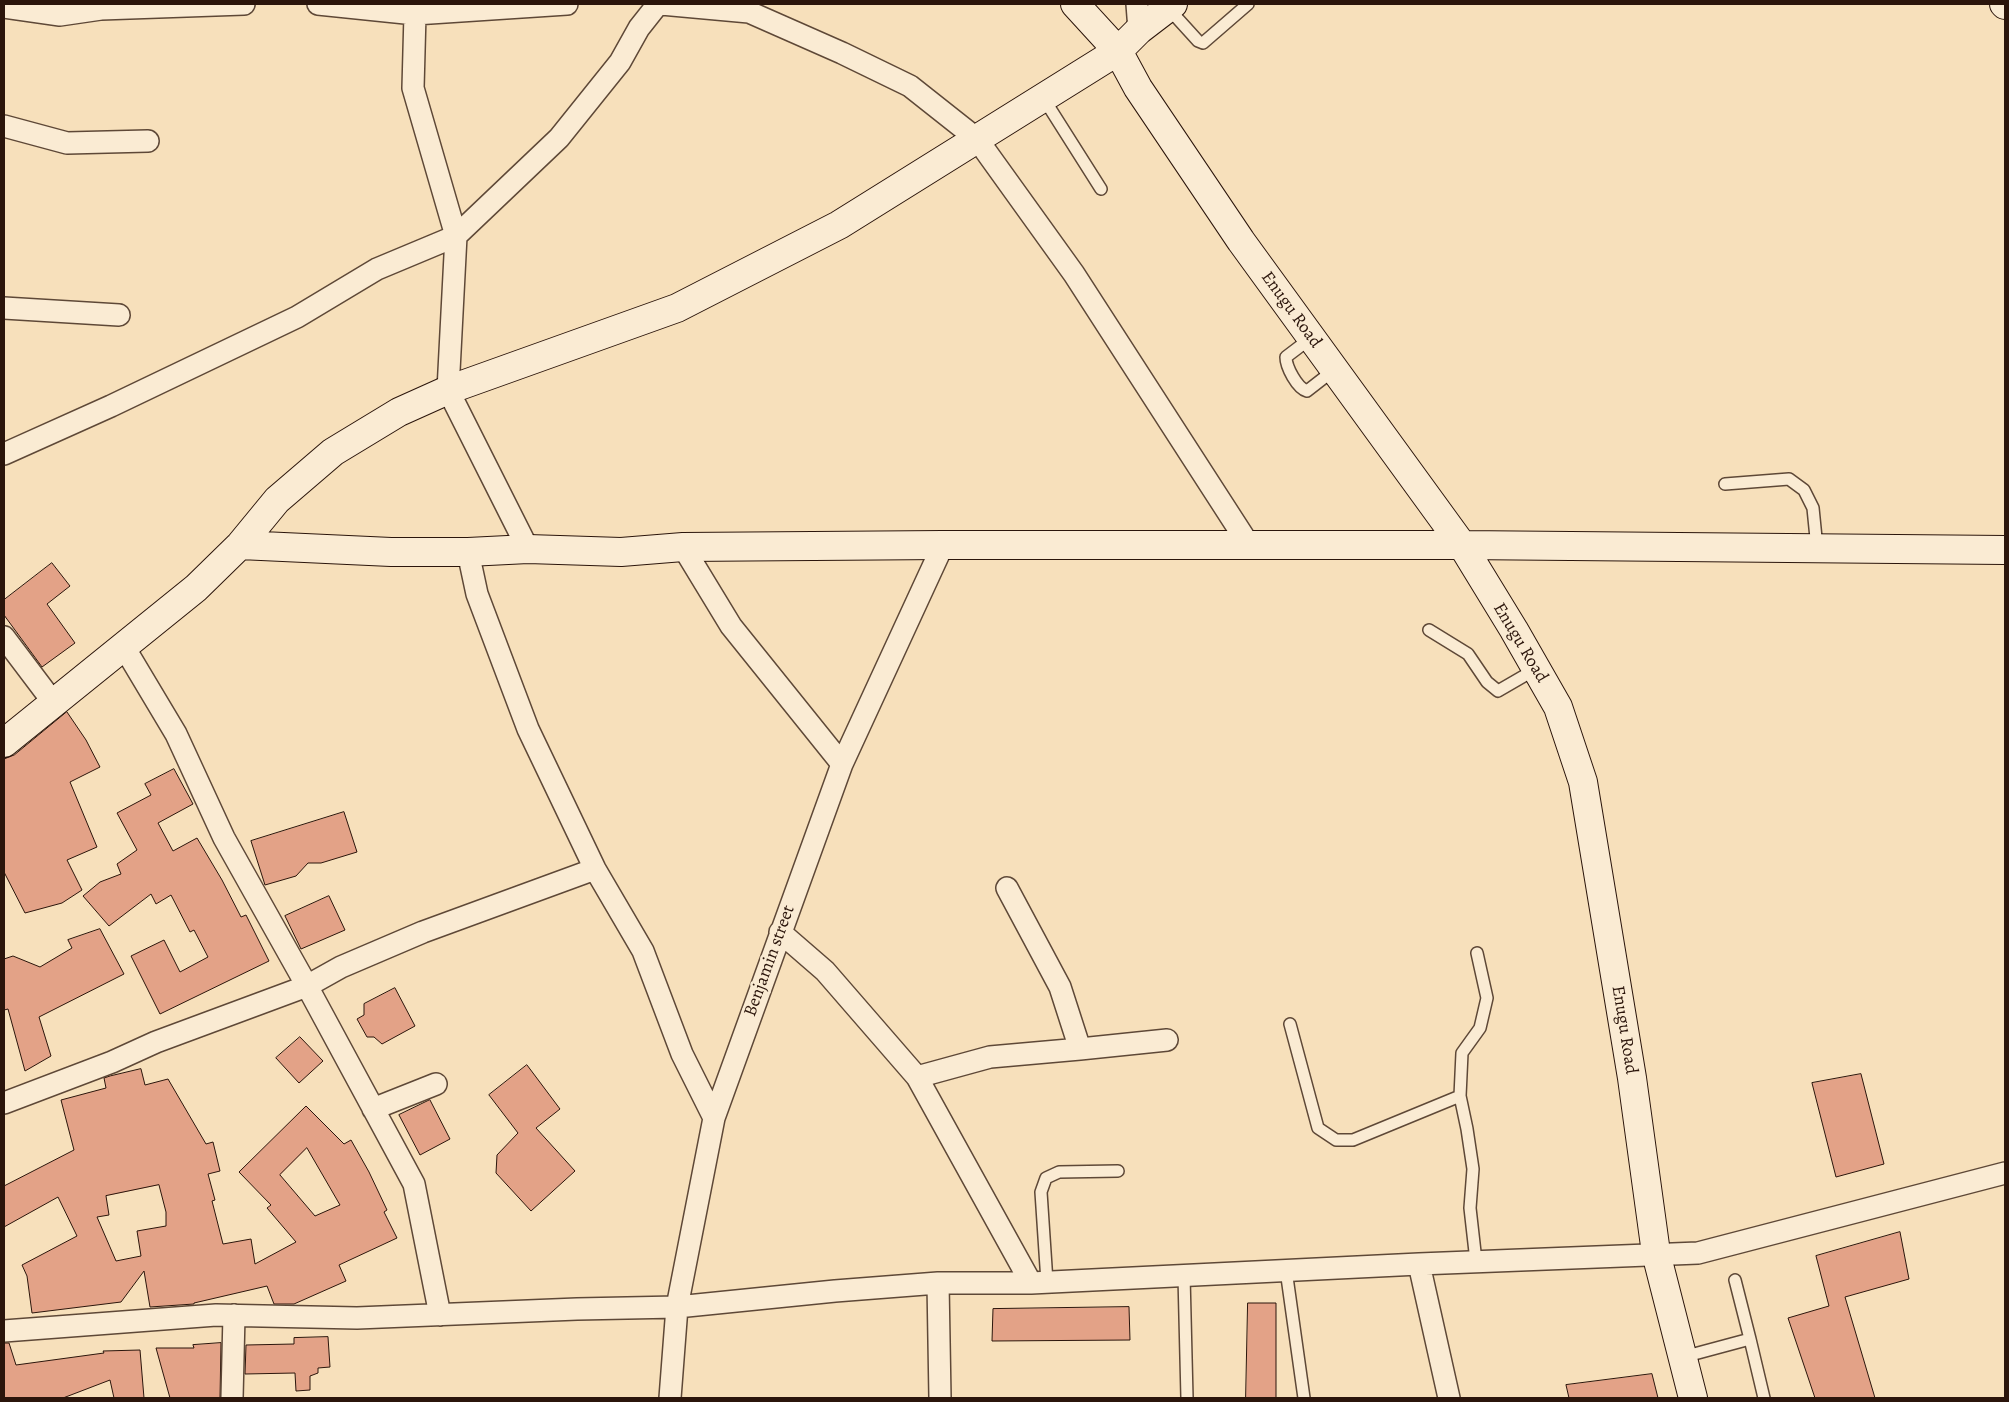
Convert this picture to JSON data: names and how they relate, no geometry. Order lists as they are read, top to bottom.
{
  "streets": {
    "street": ["Enugu Road", "Benjamin street"]
  }
}
